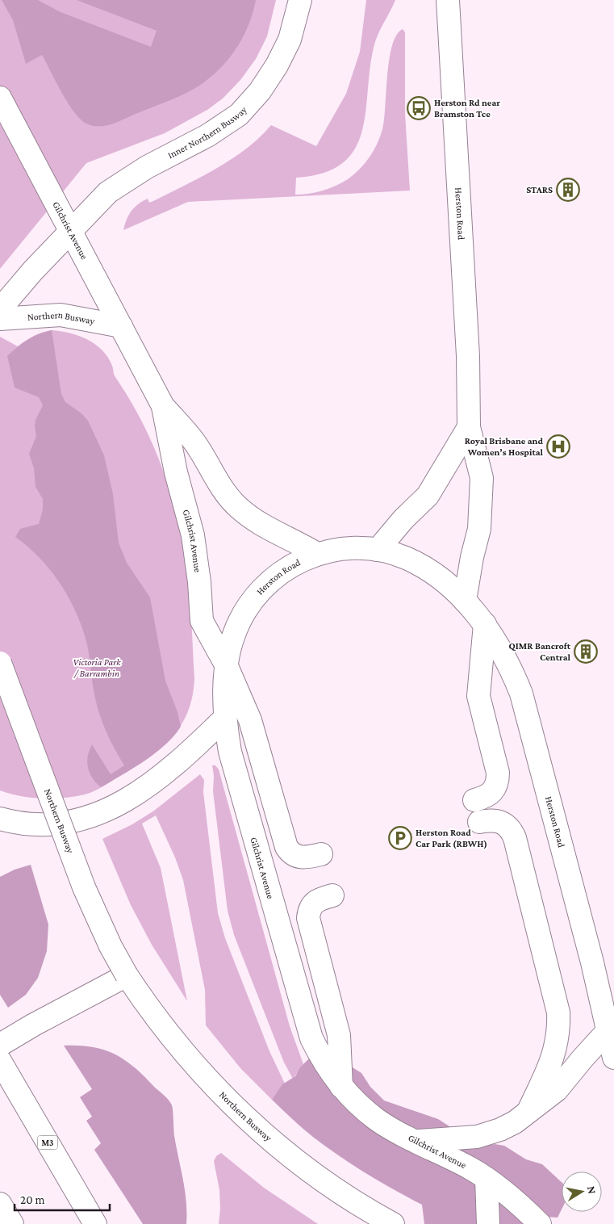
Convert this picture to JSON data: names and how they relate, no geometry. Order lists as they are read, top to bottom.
{
  "streets": {
    "main road": [
      "Inner Northern Busway",
      "Herston Road",
      "Gilchrist Avenue",
      "Northern Busway",
      "M3"
    ]
  },
  "crossings": [
    ["Inner Northern Busway", "Gilchrist Avenue"],
    ["Herston Road", "Gilchrist Avenue"],
    ["Gilchrist Avenue", "Northern Busway"]
  ],
  "parks": ["Victoria Park / Barrambin"],
  "places": {
    "bus stop": ["Herston Rd near Bramston Tce"],
    "building": ["STARS", "QIMR Bancroft Central"],
    "hospital": ["Royal Brisbane and Women’s Hospital"],
    "parking": ["Herston Road Car Park (RBWH)"]
  },
  "scale_bar": "20 m",
  "north": "right"
}
